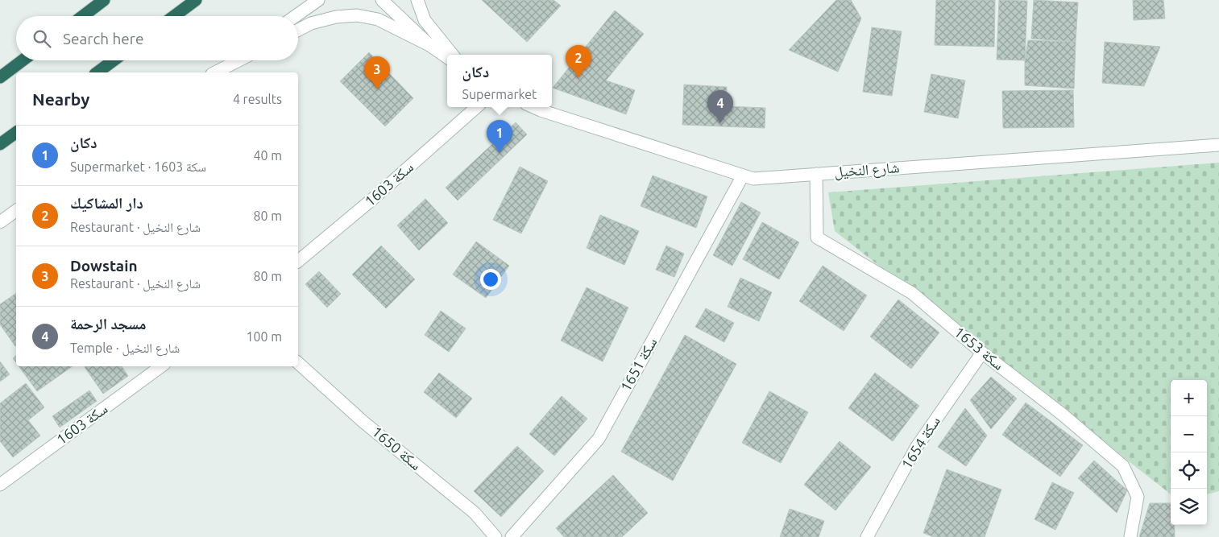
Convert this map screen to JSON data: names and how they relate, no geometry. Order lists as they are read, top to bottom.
{
  "streets": {
    "street": [
      "شارع النخيل",
      "سكة 1603",
      "سكة 1653",
      "سكة 1651",
      "سكة 1654",
      "سكة 1650"
    ]
  },
  "crossings": [
    ["شارع النخيل", "سكة 1653"],
    ["شارع النخيل", "سكة 1651"],
    ["سكة 1653", "سكة 1654"]
  ],
  "page": {
    "search": "Search here",
    "pins": [
      "2",
      "3",
      "4",
      "1"
    ],
    "popup": ["دكان", "Supermarket"],
    "heading": ["Nearby", "4 results"],
    "list": [
      {
        "mark": "1",
        "name": "دكان",
        "note": "Supermarket · سكة 1603",
        "value": "40 m"
      },
      {
        "mark": "2",
        "name": "دار المشاكيك",
        "note": "Restaurant · شارع النخيل",
        "value": "80 m"
      },
      {
        "mark": "3",
        "name": "Dowstain",
        "note": "Restaurant · شارع النخيل",
        "value": "80 m"
      },
      {
        "mark": "4",
        "name": "مسجد الرحمة",
        "note": "Temple · شارع النخيل",
        "value": "100 m"
      }
    ],
    "map_buttons": ["+", "−"]
  }
}
